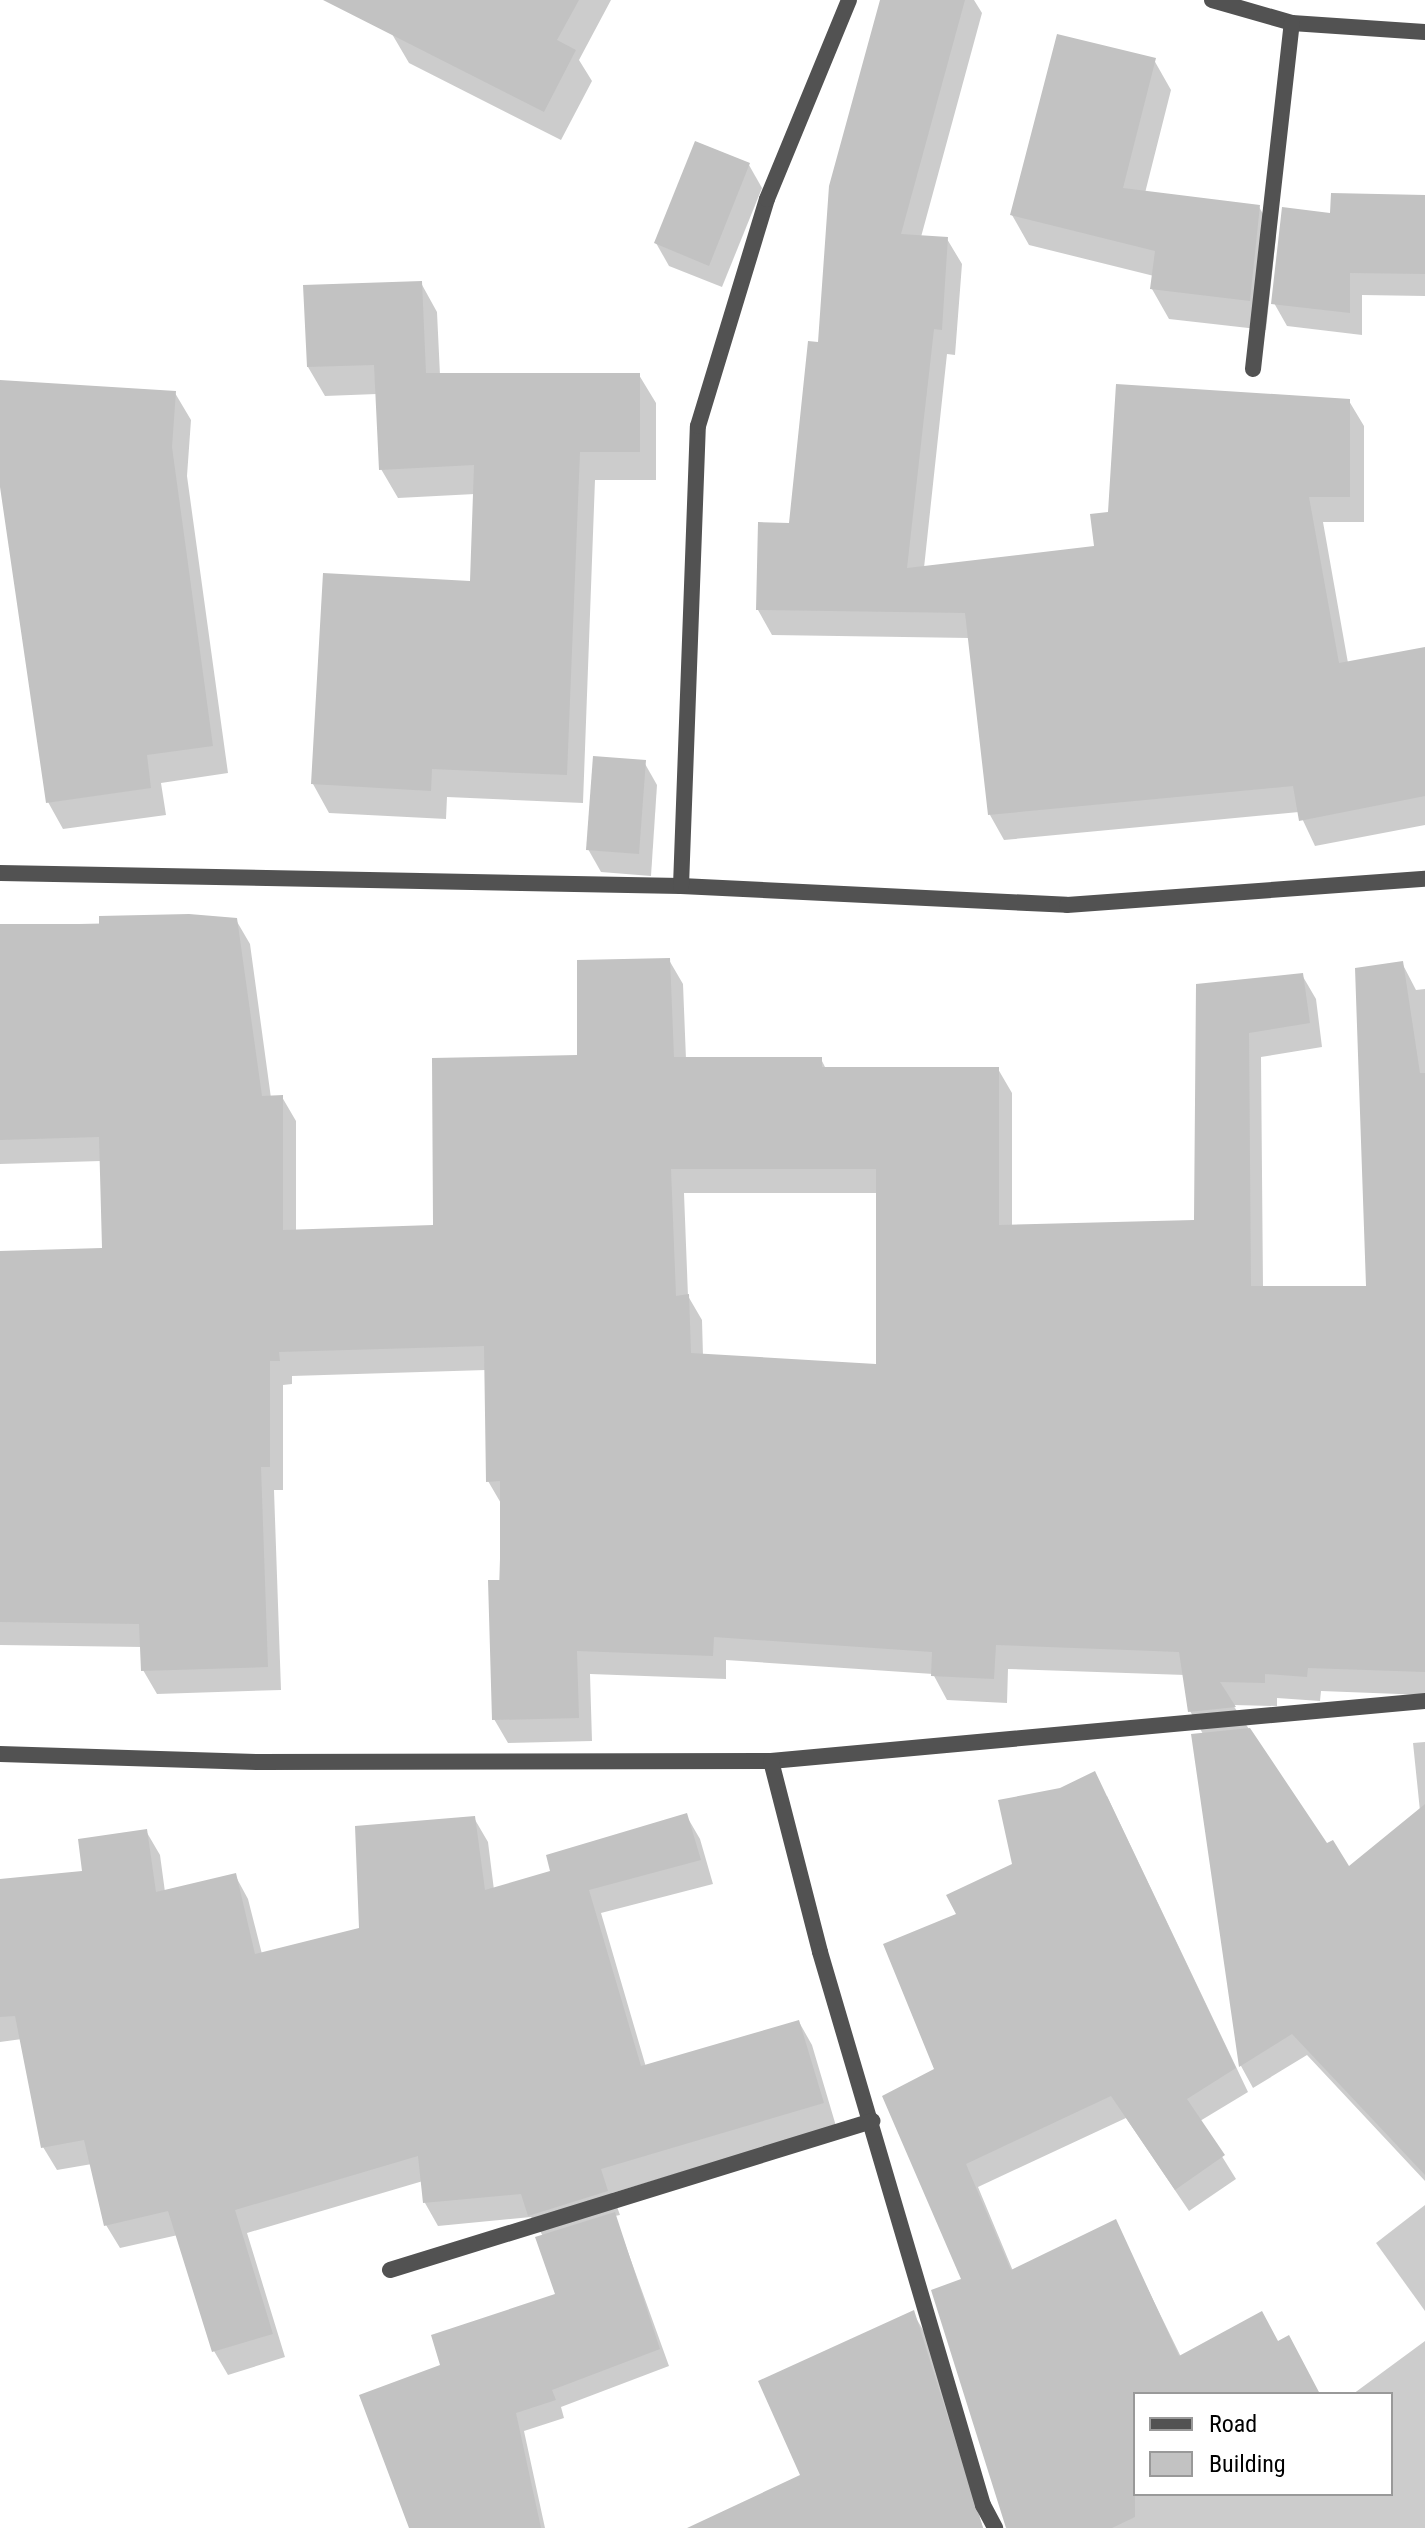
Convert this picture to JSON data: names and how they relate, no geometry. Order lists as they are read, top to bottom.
{
  "legend": ["Road", "Building"]
}
